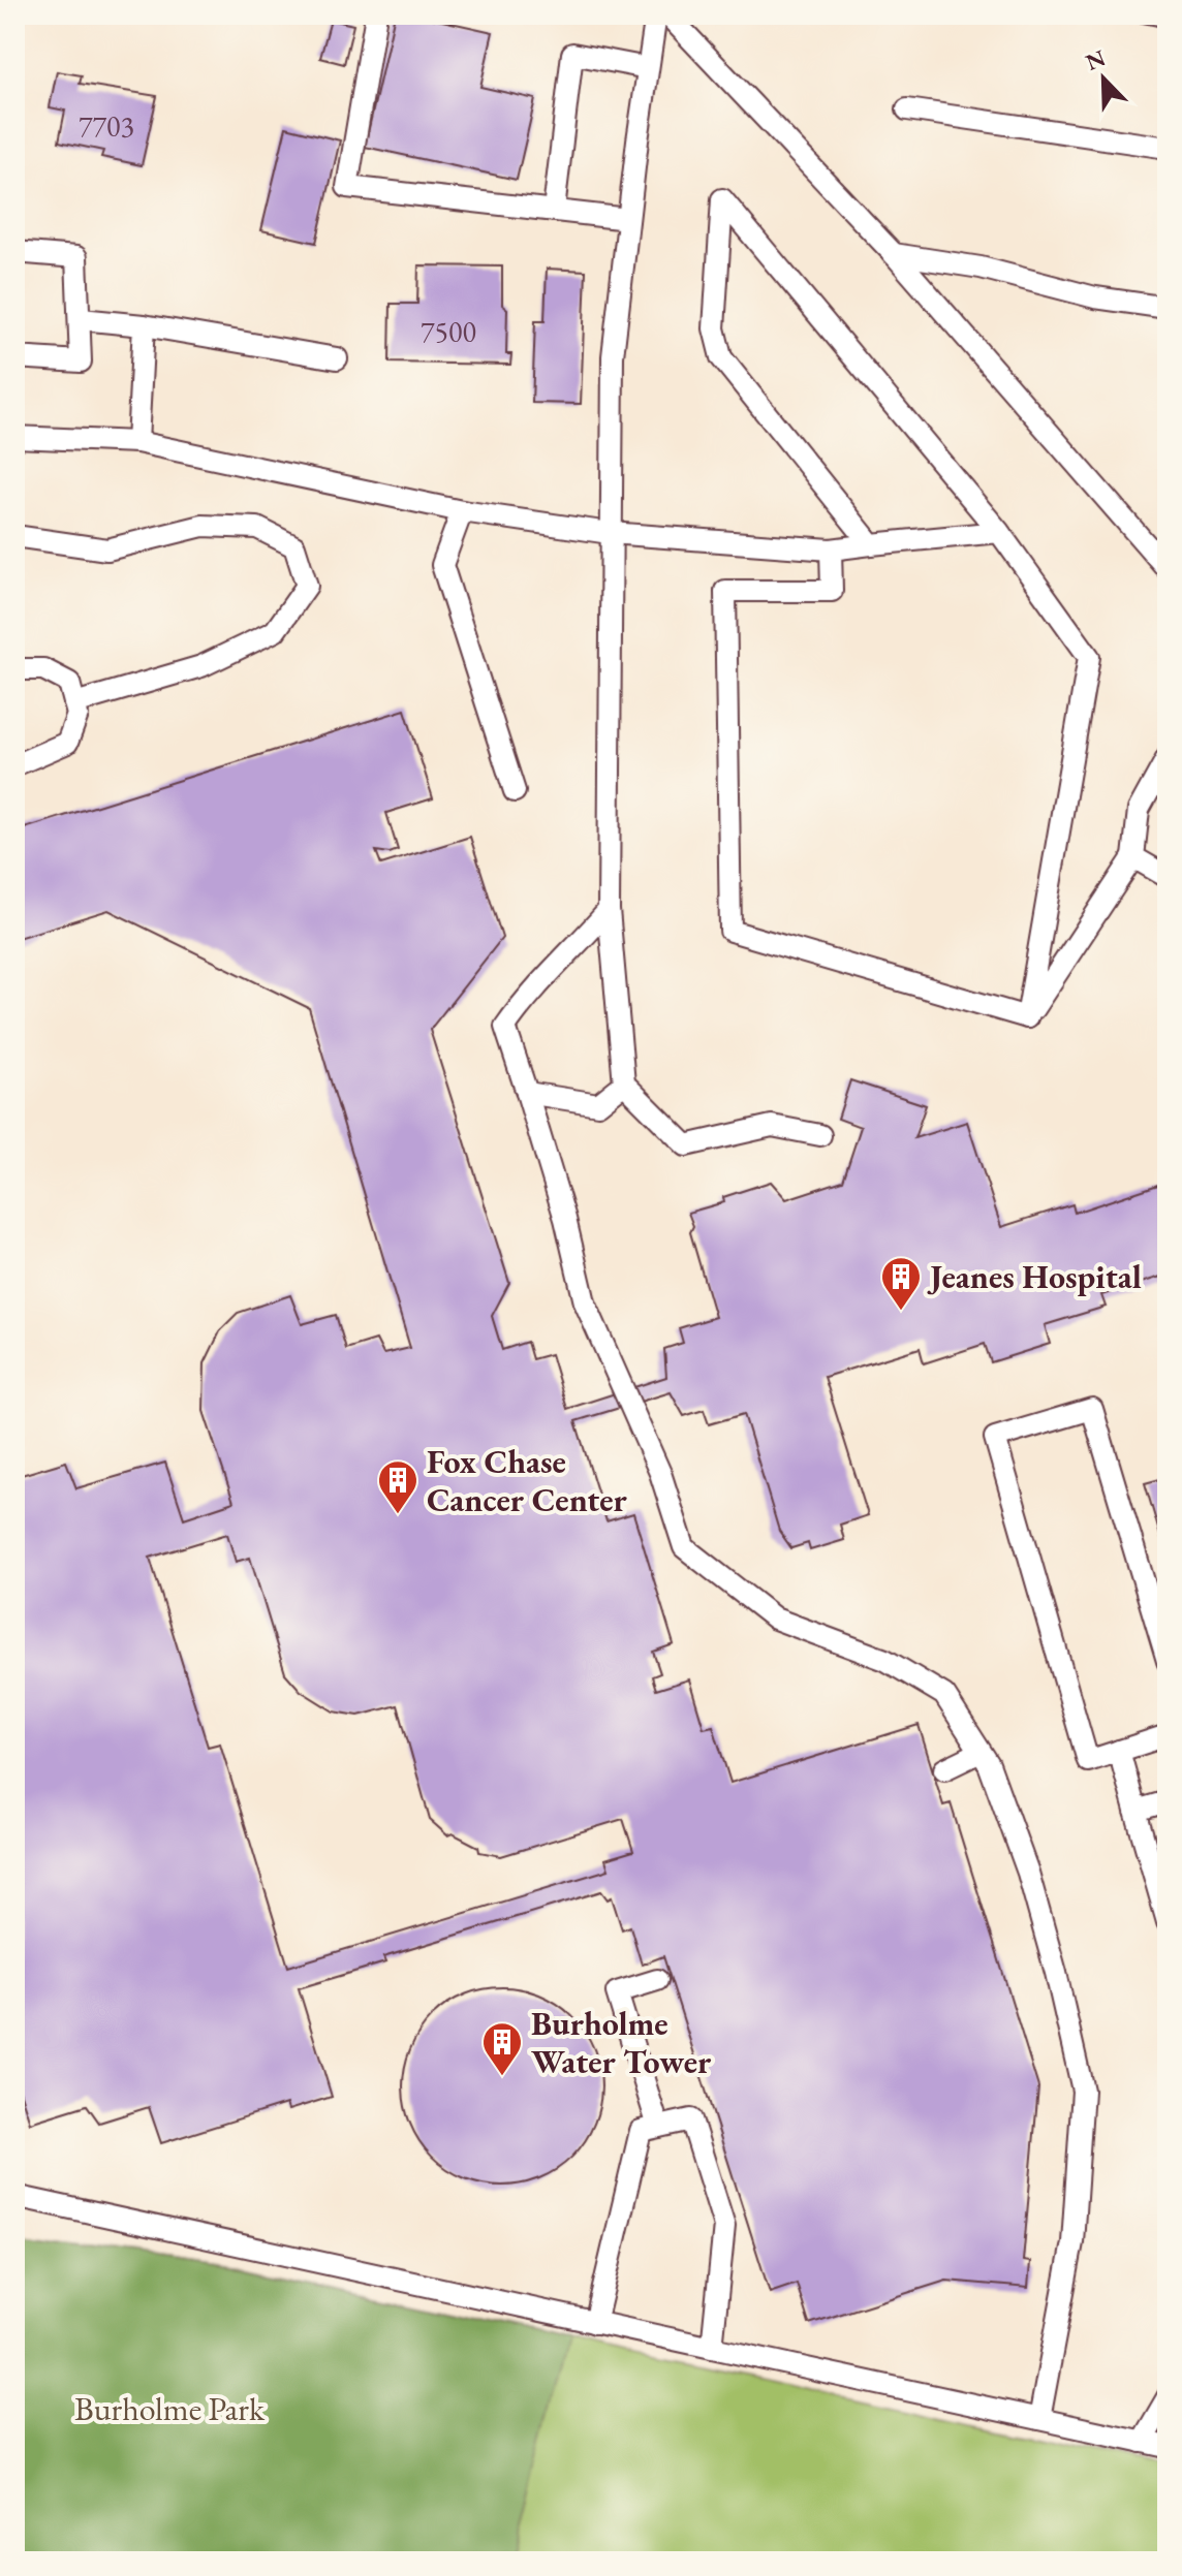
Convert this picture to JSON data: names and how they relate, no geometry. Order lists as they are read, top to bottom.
{
  "parks": ["Burholme Park"],
  "places": {
    "building": ["Jeanes Hospital", "Fox Chase Cancer Center", "Burholme Water Tower"]
  },
  "house_numbers": ["7703", "7500"],
  "north": "top left"
}
